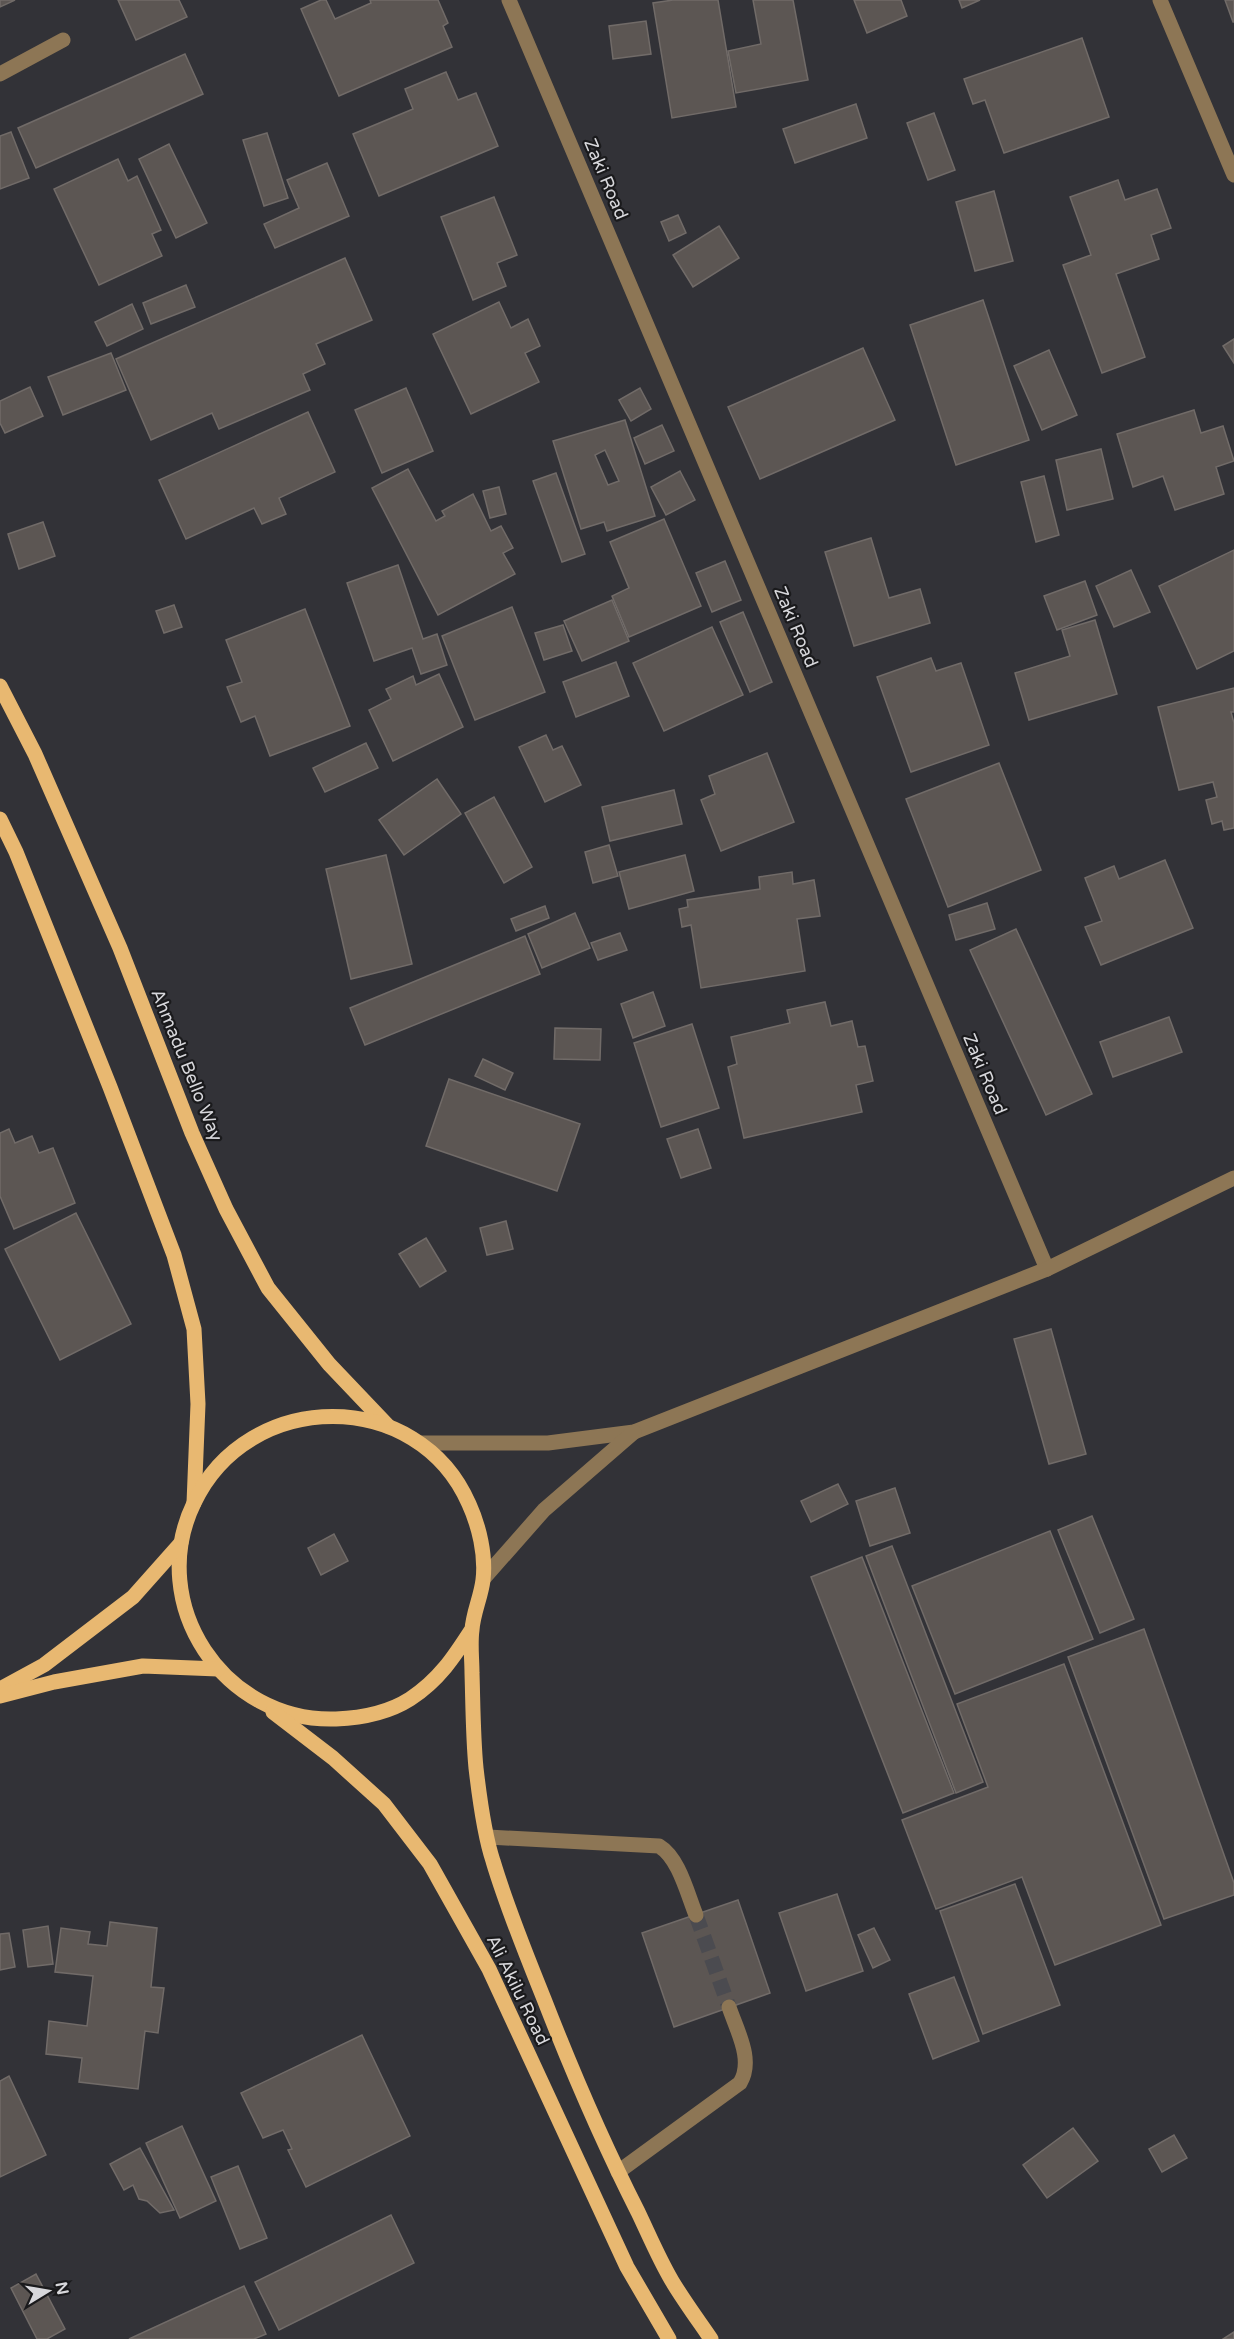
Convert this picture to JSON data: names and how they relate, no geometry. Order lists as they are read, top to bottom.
{
  "streets": {
    "main road": ["Ahmadu Bello Way", "Ali Akilu Road"],
    "street": ["Zaki Road"]
  },
  "north": "right"
}
